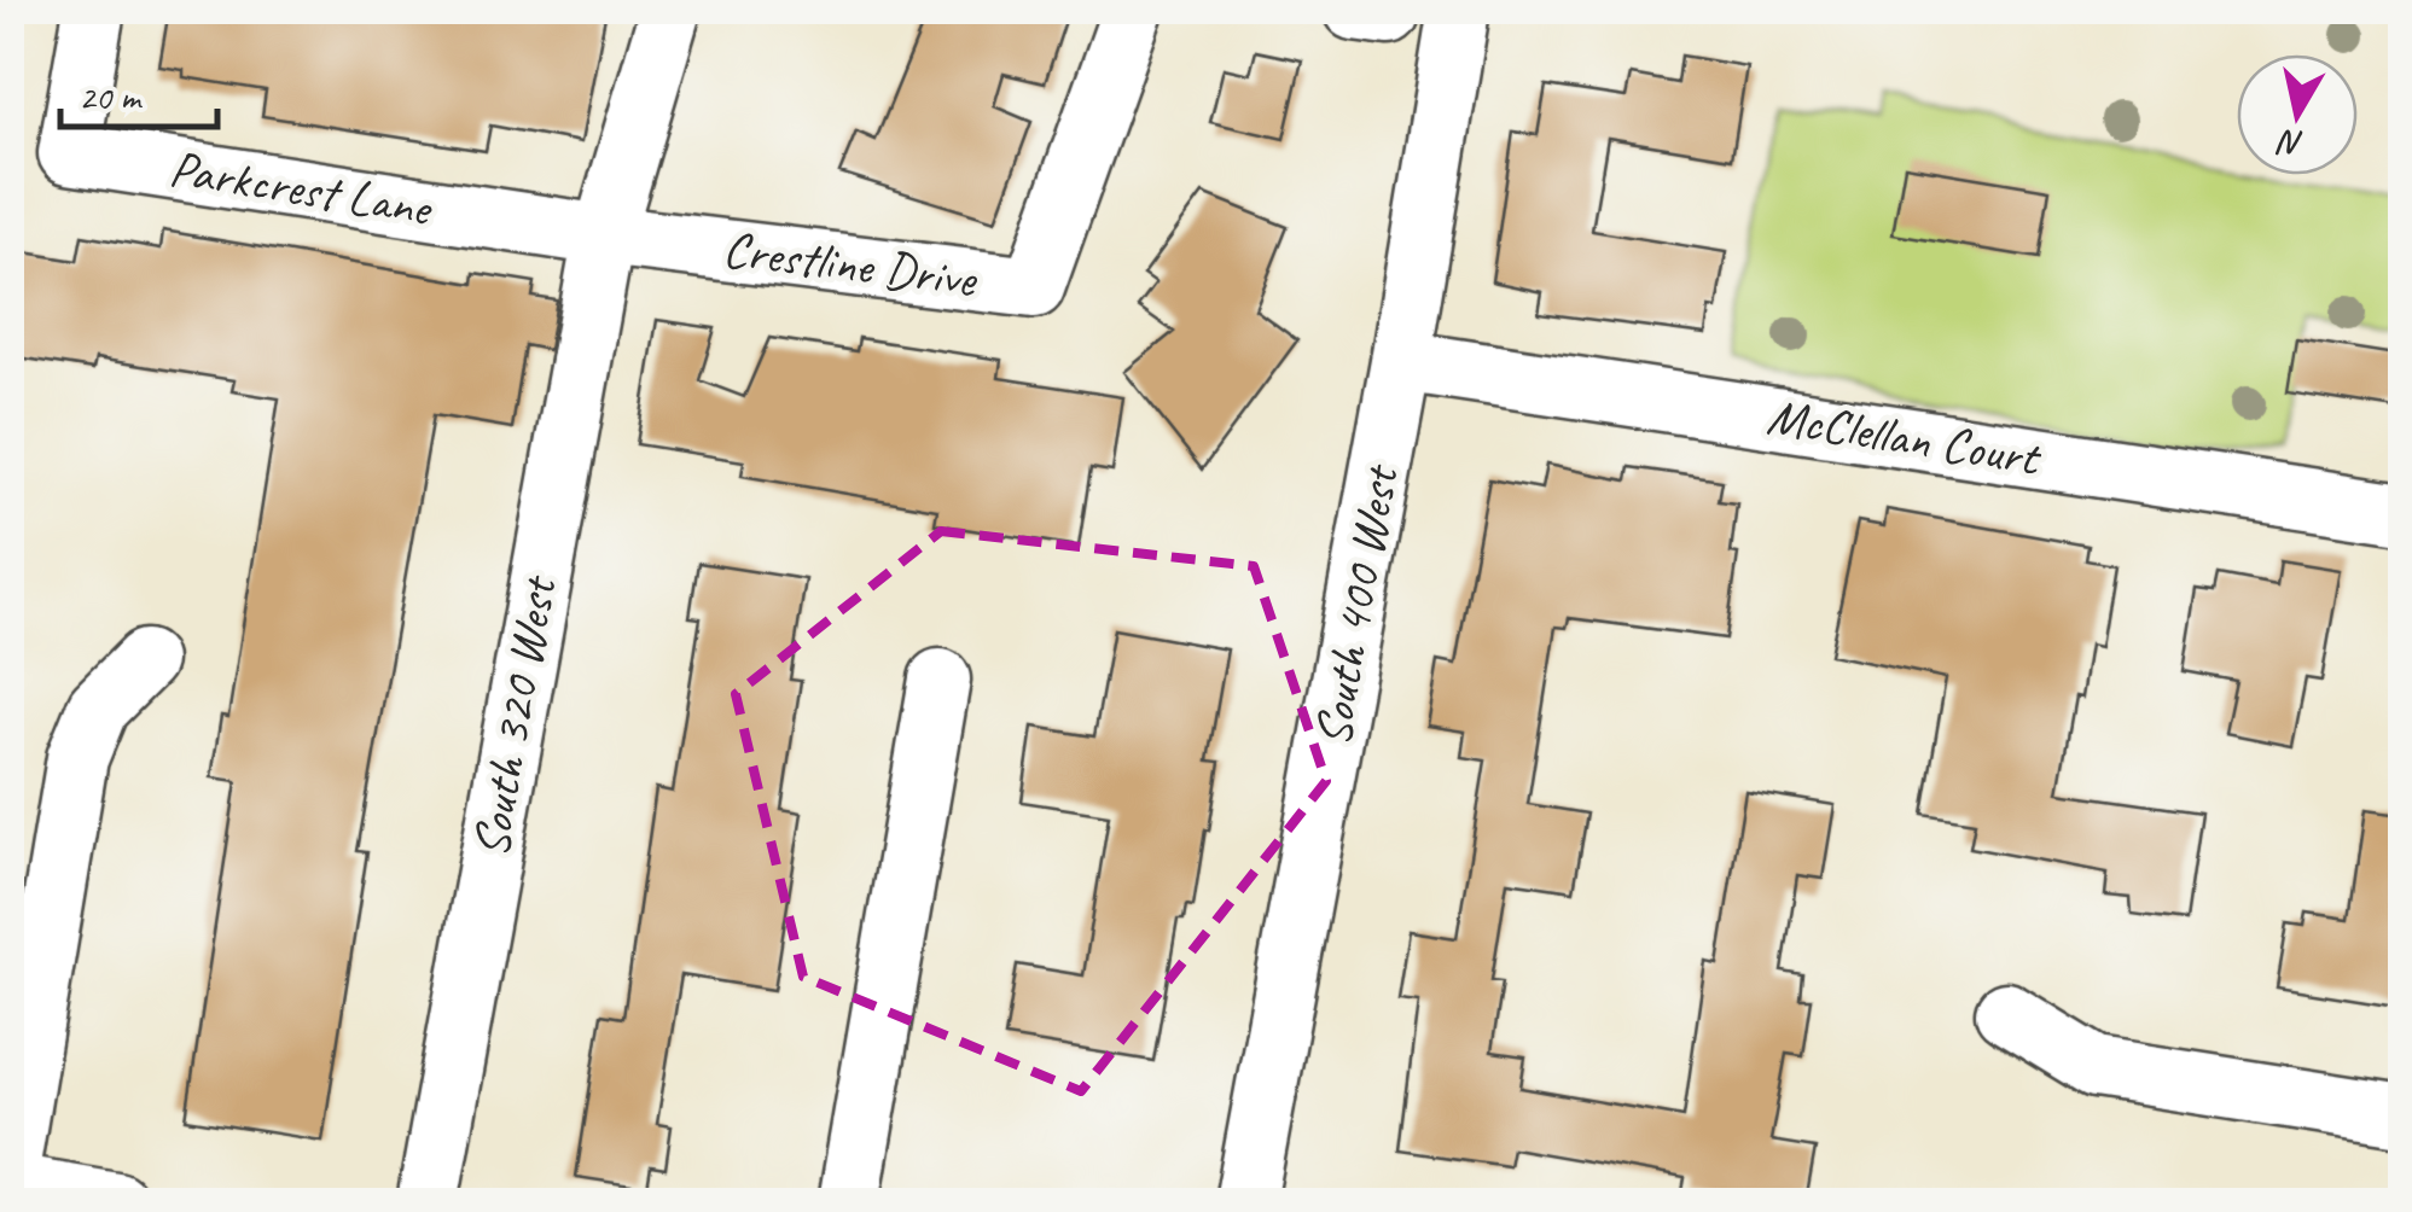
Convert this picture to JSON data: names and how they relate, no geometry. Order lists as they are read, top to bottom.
{
  "streets": {
    "street": [
      "Parkcrest Lane",
      "Crestline Drive",
      "McClellan Court",
      "South 400 West",
      "South 320 West"
    ]
  },
  "crossings": [
    ["Parkcrest Lane", "Crestline Drive"],
    ["Parkcrest Lane", "South 320 West"],
    ["Crestline Drive", "South 320 West"],
    ["McClellan Court", "South 400 West"]
  ],
  "scale_bar": "20 m",
  "north": "bottom"
}
